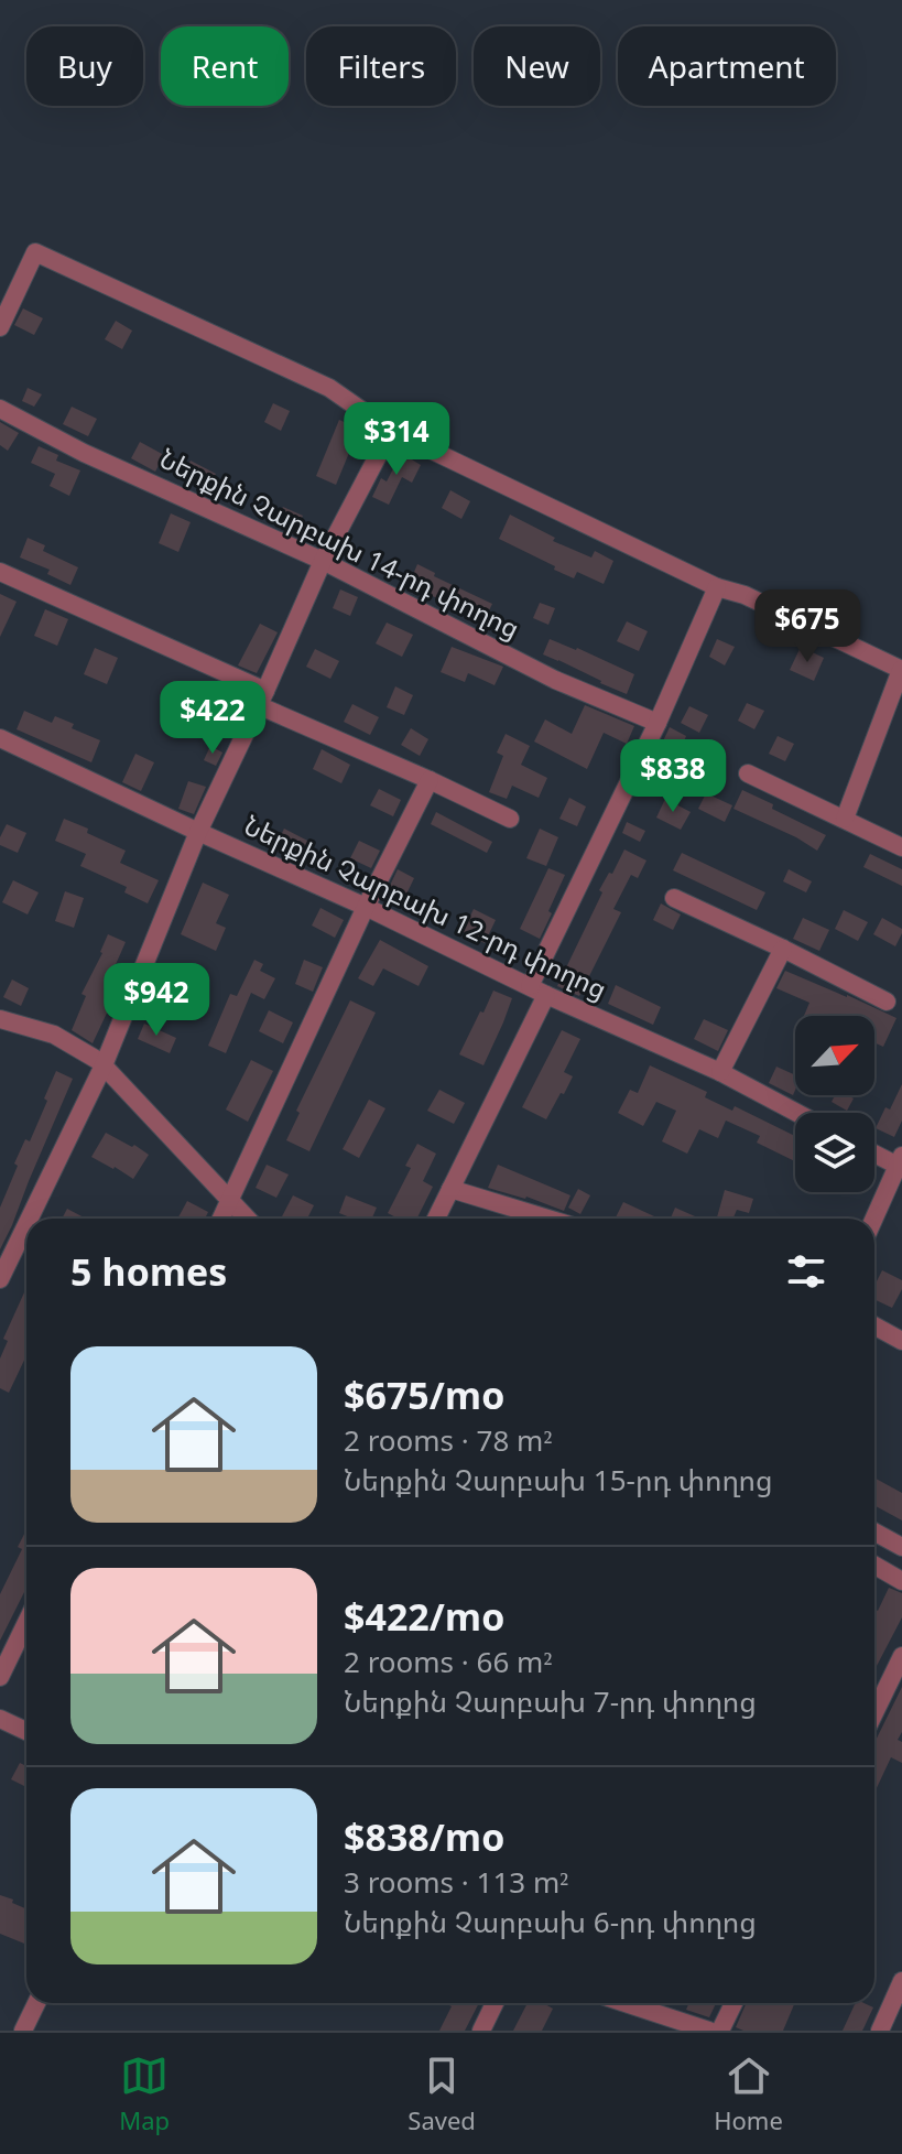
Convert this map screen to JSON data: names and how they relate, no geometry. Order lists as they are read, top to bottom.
{
  "streets": {
    "street": ["Ներքին Չարբախ 14-րդ փողոց", "Ներքին Չարբախ 12-րդ փողոց"]
  },
  "north": "top right",
  "page": {
    "chip": [
      "Buy",
      "Rent",
      "Filters",
      "New",
      "Apartment"
    ],
    "price": [
      "$314",
      "$675",
      "$422",
      "$838",
      "$942"
    ],
    "heading": "5 homes",
    "list": [
      {
        "name": "$675/mo",
        "note": "2 rooms · 78 m² · Ներքին Չարբախ 15-րդ փողոց"
      },
      {
        "name": "$422/mo",
        "note": "2 rooms · 66 m² · Ներքին Չարբախ 7-րդ փողոց"
      },
      {
        "name": "$838/mo",
        "note": "3 rooms · 113 m² · Ներքին Չարբախ 6-րդ փողոց"
      }
    ],
    "tabs": ["Map", "Saved", "Home"]
  }
}
